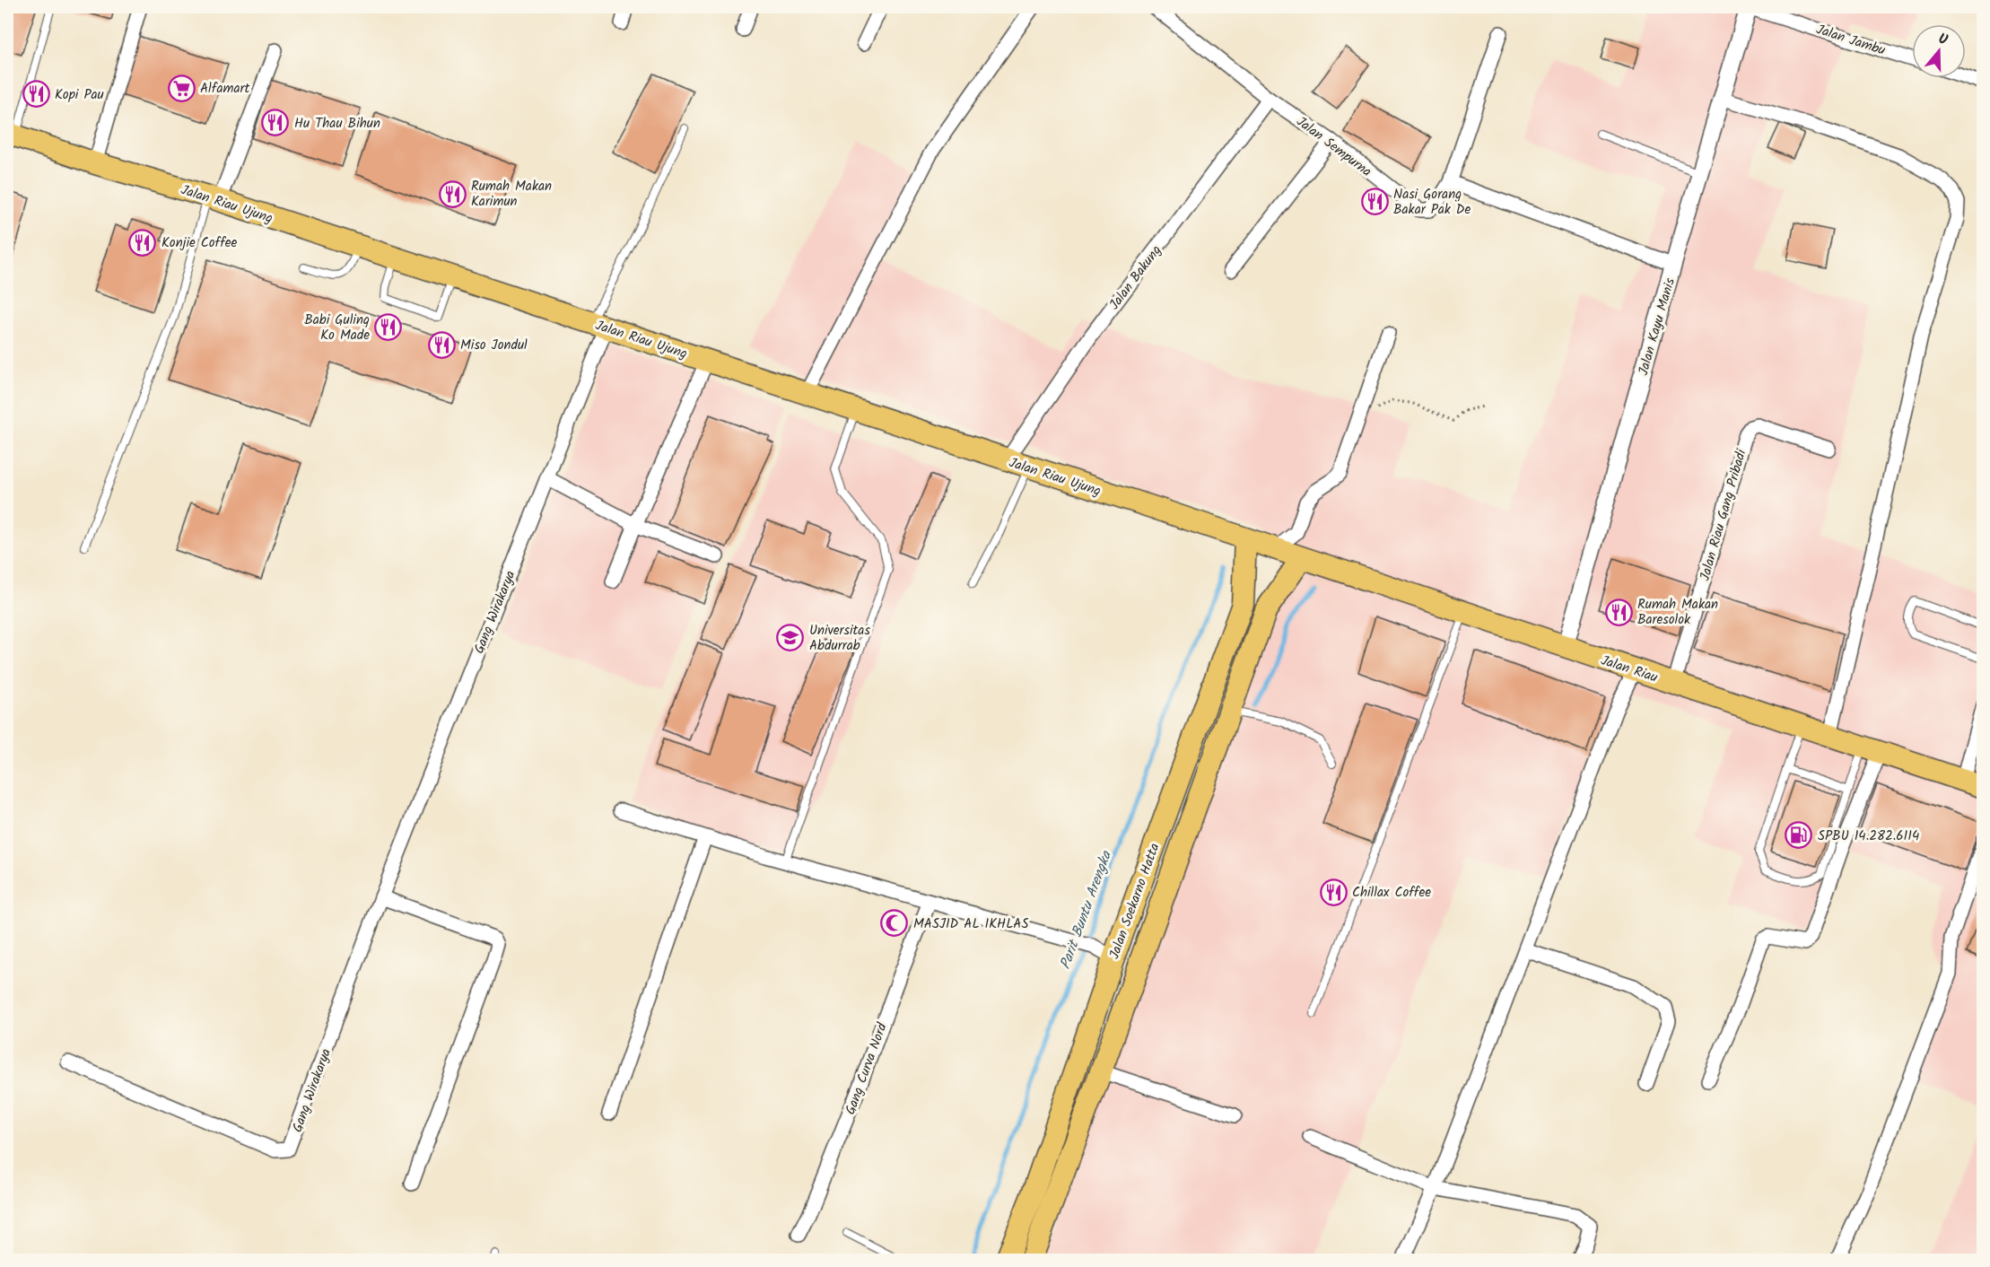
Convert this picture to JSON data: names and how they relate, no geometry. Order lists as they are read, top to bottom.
{
  "streets": {
    "main road": ["Jalan Riau Ujung", "Jalan Riau", "Jalan Soekarno Hatta"],
    "street": [
      "Jalan Jambu",
      "Jalan Sempurna",
      "Jalan Bakung",
      "Jalan Kayu Manis",
      "Jalan Riau Gang Pribadi",
      "Gang Wirakarya",
      "Gang Curva Nord"
    ]
  },
  "crossings": [
    ["Jalan Jambu", "Jalan Kayu Manis"],
    ["Jalan Sempurna", "Jalan Bakung"],
    ["Jalan Riau Ujung", "Jalan Bakung"],
    ["Jalan Riau Ujung", "Gang Wirakarya"],
    ["Jalan Riau Ujung", "Jalan Riau"],
    ["Jalan Riau Ujung", "Jalan Soekarno Hatta"],
    ["Jalan Kayu Manis", "Jalan Riau"],
    ["Jalan Riau Gang Pribadi", "Jalan Riau"],
    ["Jalan Riau", "Jalan Soekarno Hatta"]
  ],
  "water": ["Parit Buntu Arengka"],
  "places": {
    "supermarket": ["Alfamart"],
    "restaurant": [
      "Kopi Pau",
      "Hu Thau Bihun",
      "Rumah Makan Karimun",
      "Nasi Gorang Bakar Pak De",
      "Konjie Coffee",
      "Babi Guling Ko Made",
      "Miso Jondul",
      "Rumah Makan Baresolok",
      "Chillax Coffee"
    ],
    "school or university": ["Universitas Abdurrab"],
    "fuel station": ["SPBU 14.282.6114"],
    "mosque": ["MASJID AL IKHLAS"]
  },
  "north": "top"
}
